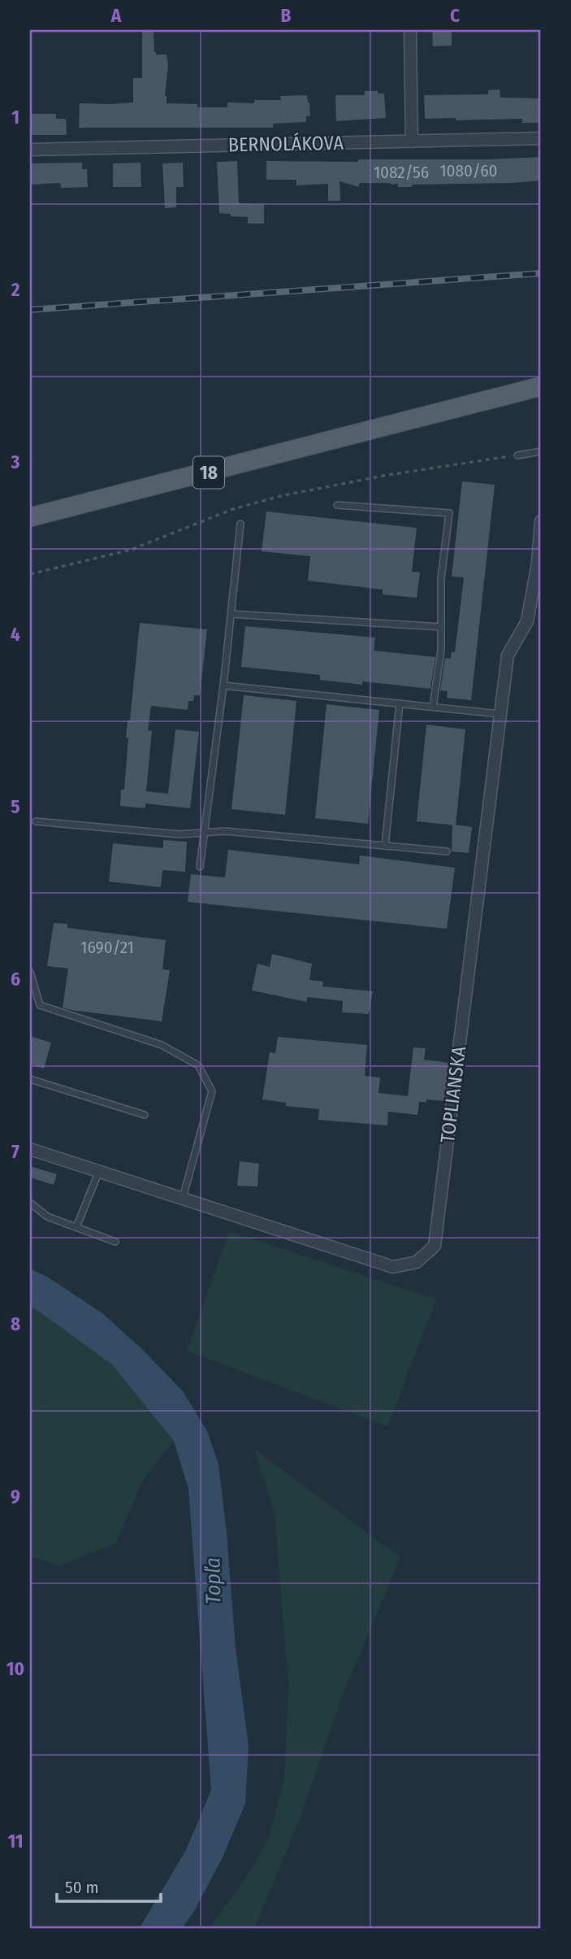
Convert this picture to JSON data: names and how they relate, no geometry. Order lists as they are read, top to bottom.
{
  "streets": {
    "main road": ["18"],
    "street": ["BERNOLÁKOVA", "TOPLIANSKA"]
  },
  "water": ["Topľa"],
  "house_numbers": ["1080/60", "1082/56", "1690/21"],
  "scale_bar": "50 m",
  "grid": {
    "columns": ["A", "B", "C"],
    "rows": [
      "1",
      "2",
      "3",
      "4",
      "5",
      "6",
      "7",
      "8",
      "9",
      "10",
      "11"
    ]
  }
}
